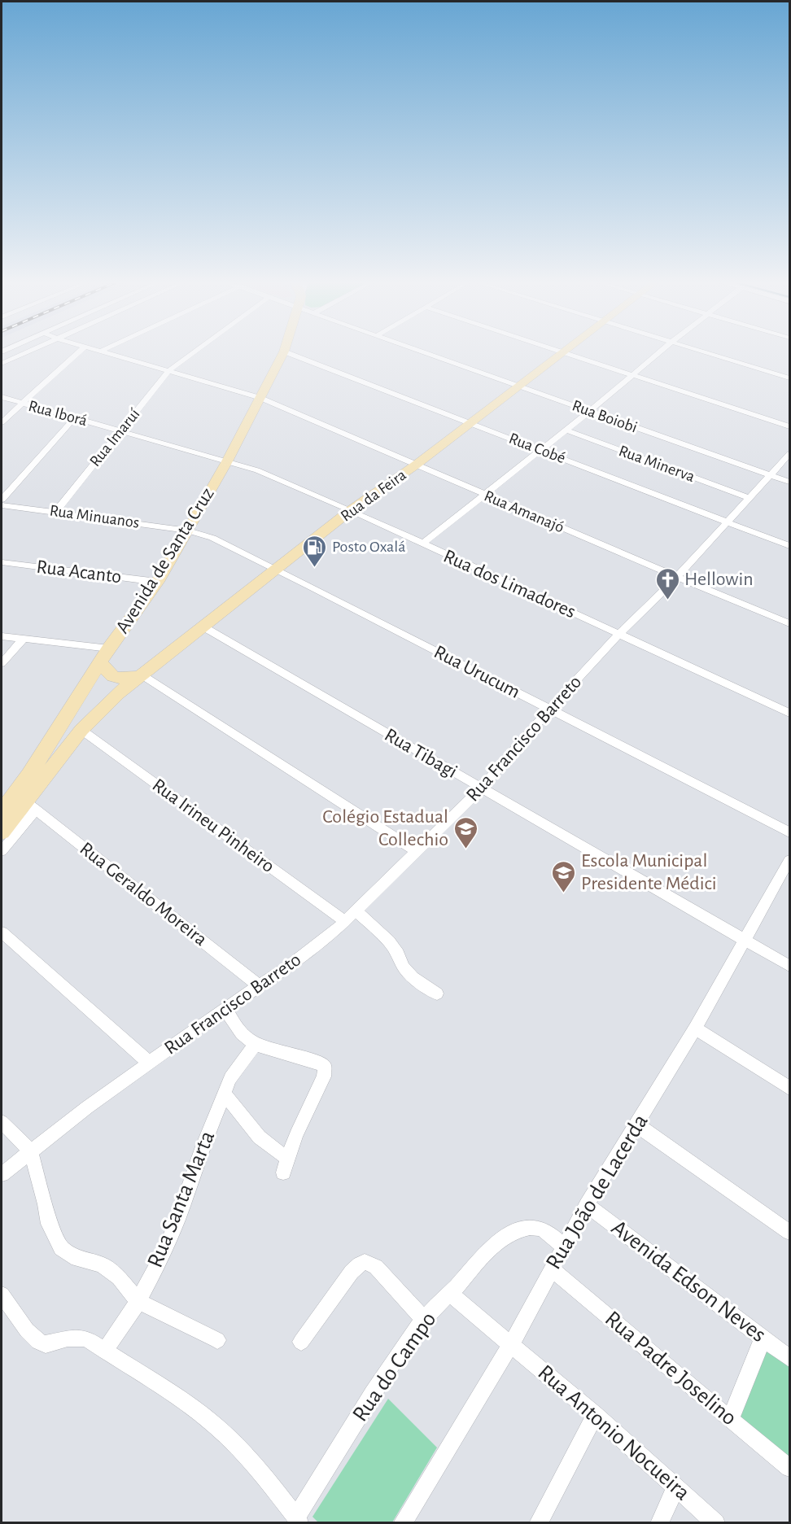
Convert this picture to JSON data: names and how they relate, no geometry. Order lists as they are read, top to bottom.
{
  "streets": {
    "main road": ["Rua da Feira", "Avenida de Santa Cruz"],
    "street": [
      "Rua Iborá",
      "Rua Boiobi",
      "Rua Imaruí",
      "Rua Cobé",
      "Rua Minerva",
      "Rua Amanajó",
      "Rua Minuanos",
      "Rua Acanto",
      "Rua dos Limadores",
      "Rua Urucum",
      "Rua Francisco Barreto",
      "Rua Tibagi",
      "Rua Irineu Pinheiro",
      "Rua Geraldo Moreira",
      "Rua João de Lacerda",
      "Rua Santa Marta",
      "Avenida Edson Neves",
      "Rua do Campo",
      "Rua Padre Joselino",
      "Rua Antonio Nocueira"
    ]
  },
  "crossings": [
    ["Rua Iborá", "Rua Imaruí"],
    ["Rua Iborá", "Avenida de Santa Cruz"],
    ["Rua Iborá", "Rua dos Limadores"],
    ["Rua Boiobi", "Rua da Feira"],
    ["Rua Boiobi", "Rua Francisco Barreto"],
    ["Rua Imaruí", "Rua Amanajó"],
    ["Rua Imaruí", "Rua Minuanos"],
    ["Rua Cobé", "Rua da Feira"],
    ["Rua Cobé", "Rua Francisco Barreto"],
    ["Rua Minerva", "Rua Francisco Barreto"],
    ["Rua da Feira", "Rua Amanajó"],
    ["Rua da Feira", "Rua dos Limadores"],
    ["Rua da Feira", "Rua Urucum"],
    ["Rua da Feira", "Rua Tibagi"],
    ["Rua da Feira", "Rua Irineu Pinheiro"],
    ["Rua da Feira", "Rua Geraldo Moreira"],
    ["Rua Amanajó", "Avenida de Santa Cruz"],
    ["Rua Amanajó", "Rua Francisco Barreto"],
    ["Rua Minuanos", "Avenida de Santa Cruz"],
    ["Rua Minuanos", "Rua Urucum"],
    ["Avenida de Santa Cruz", "Rua Acanto"],
    ["Avenida de Santa Cruz", "Rua dos Limadores"],
    ["Avenida de Santa Cruz", "Rua Urucum"],
    ["Rua dos Limadores", "Rua Francisco Barreto"],
    ["Rua Urucum", "Rua Francisco Barreto"],
    ["Rua Francisco Barreto", "Rua Tibagi"],
    ["Rua Francisco Barreto", "Rua Irineu Pinheiro"],
    ["Rua Francisco Barreto", "Rua Geraldo Moreira"],
    ["Rua Tibagi", "Rua João de Lacerda"],
    ["Rua João de Lacerda", "Avenida Edson Neves"],
    ["Rua João de Lacerda", "Rua do Campo"],
    ["Rua João de Lacerda", "Rua Padre Joselino"],
    ["Rua João de Lacerda", "Rua Antonio Nocueira"],
    ["Rua do Campo", "Rua Antonio Nocueira"]
  ],
  "places": {
    "fuel station": ["Posto Oxalá"],
    "church": ["Hellowin"],
    "school or university": ["Colégio Estadual Collechio", "Escola Municipal Presidente Médici"]
  }
}
